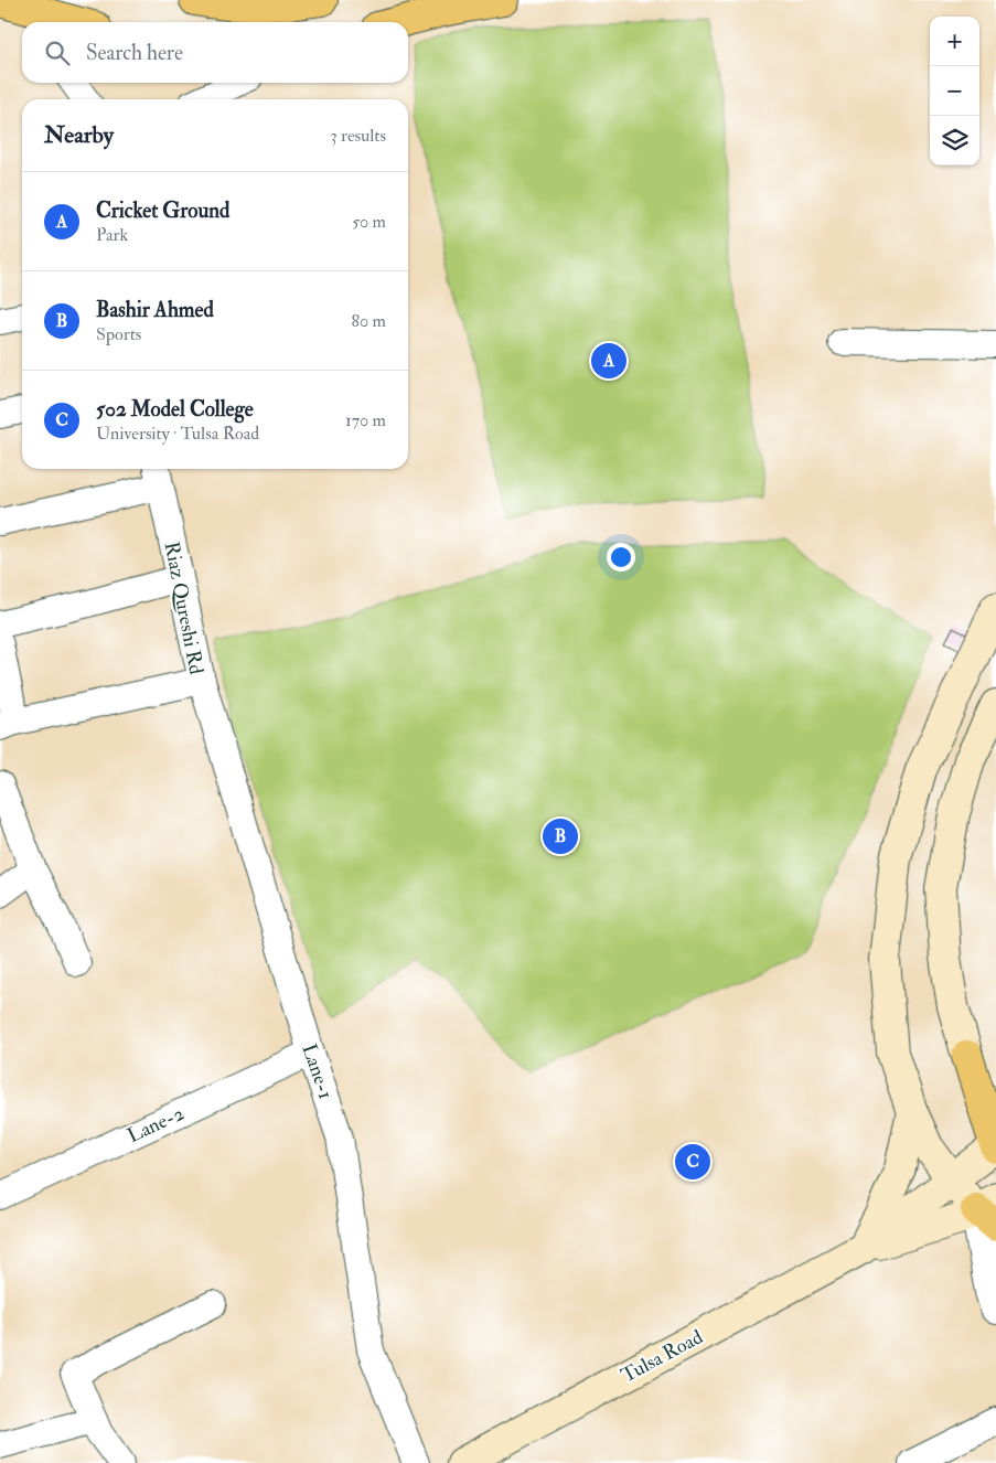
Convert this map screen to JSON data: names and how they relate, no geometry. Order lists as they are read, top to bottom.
{
  "streets": {
    "main road": ["Tulsa Road"],
    "street": ["Riaz Qureshi Rd", "Lane-1", "Lane-2"]
  },
  "crossings": [
    ["Riaz Qureshi Rd", "Lane-1"],
    ["Lane-1", "Lane-2"]
  ],
  "page": {
    "map_buttons": ["+", "−"],
    "search": "Search here",
    "heading": ["Nearby", "3 results"],
    "list": [
      {
        "mark": "A",
        "name": "Cricket Ground",
        "note": "Park",
        "value": "50 m"
      },
      {
        "mark": "B",
        "name": "Bashir Ahmed",
        "note": "Sports",
        "value": "80 m"
      },
      {
        "mark": "C",
        "name": "502 Model College",
        "note": "University · Tulsa Road",
        "value": "170 m"
      }
    ],
    "pins": ["A", "B", "C"]
  }
}
